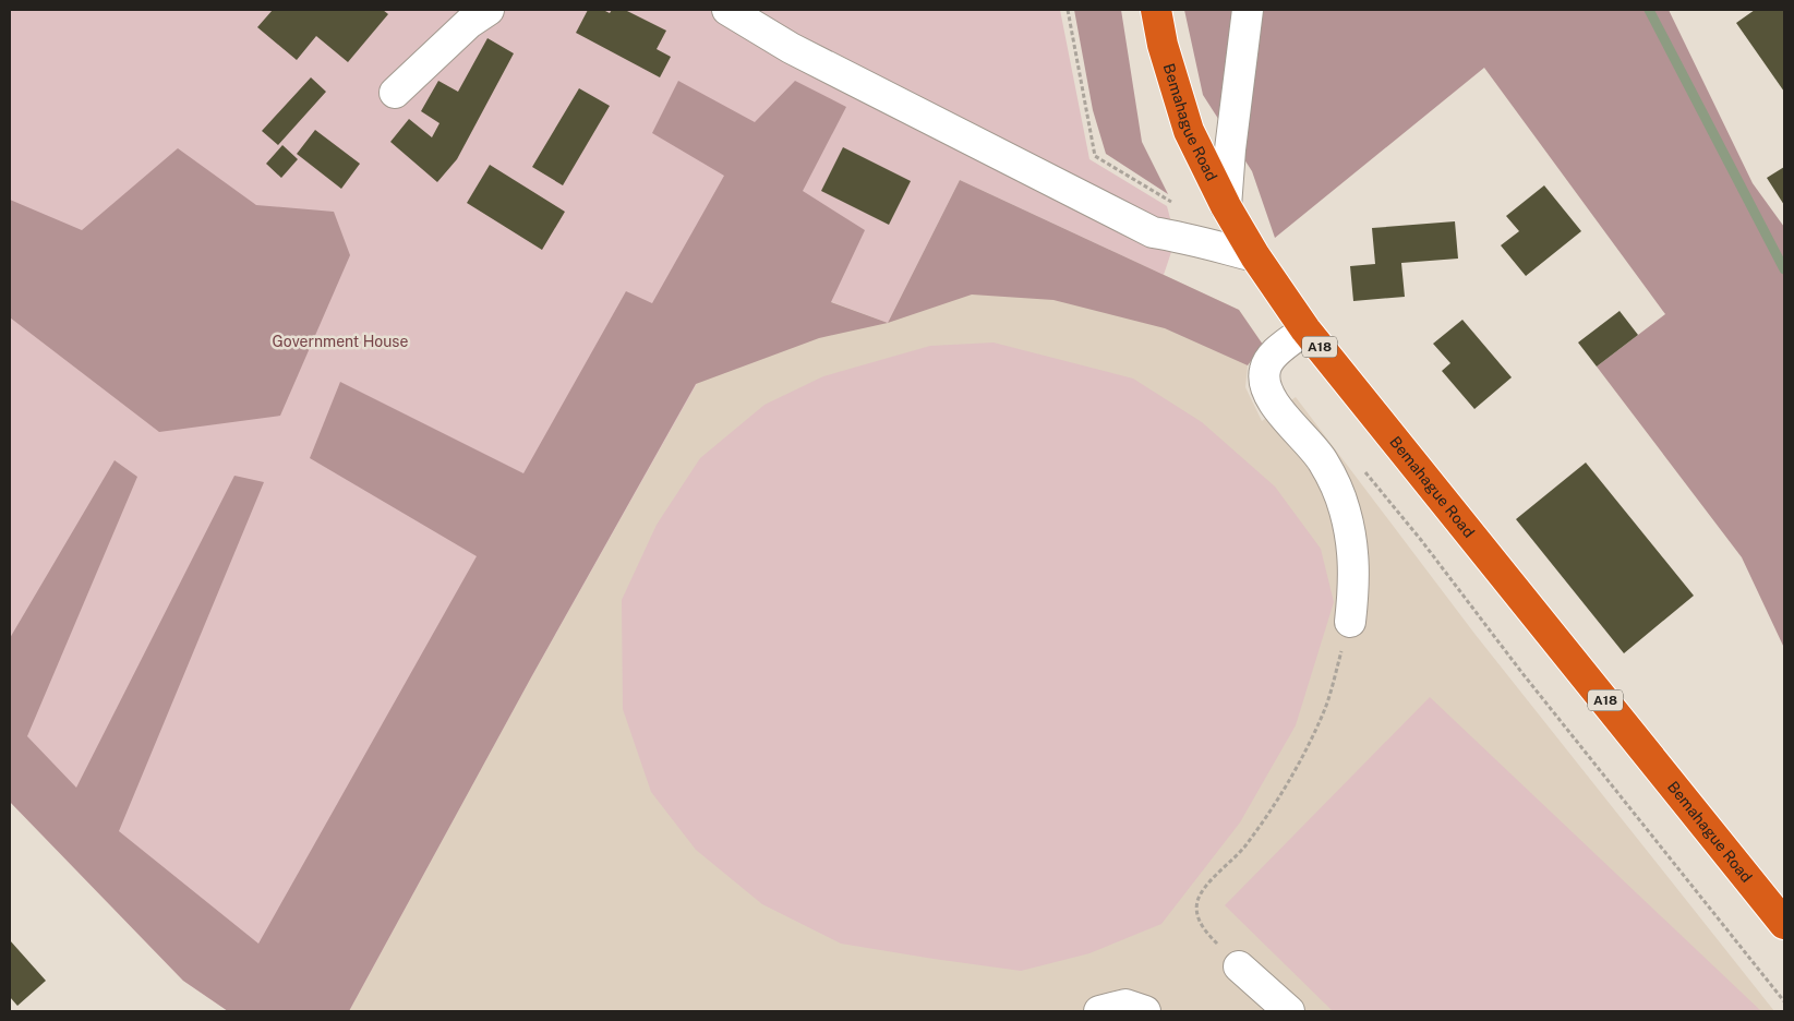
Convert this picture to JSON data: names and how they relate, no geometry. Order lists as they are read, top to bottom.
{
  "streets": {
    "highway": ["Bemahague Road", "A18"]
  },
  "parks": ["Government House"]
}
